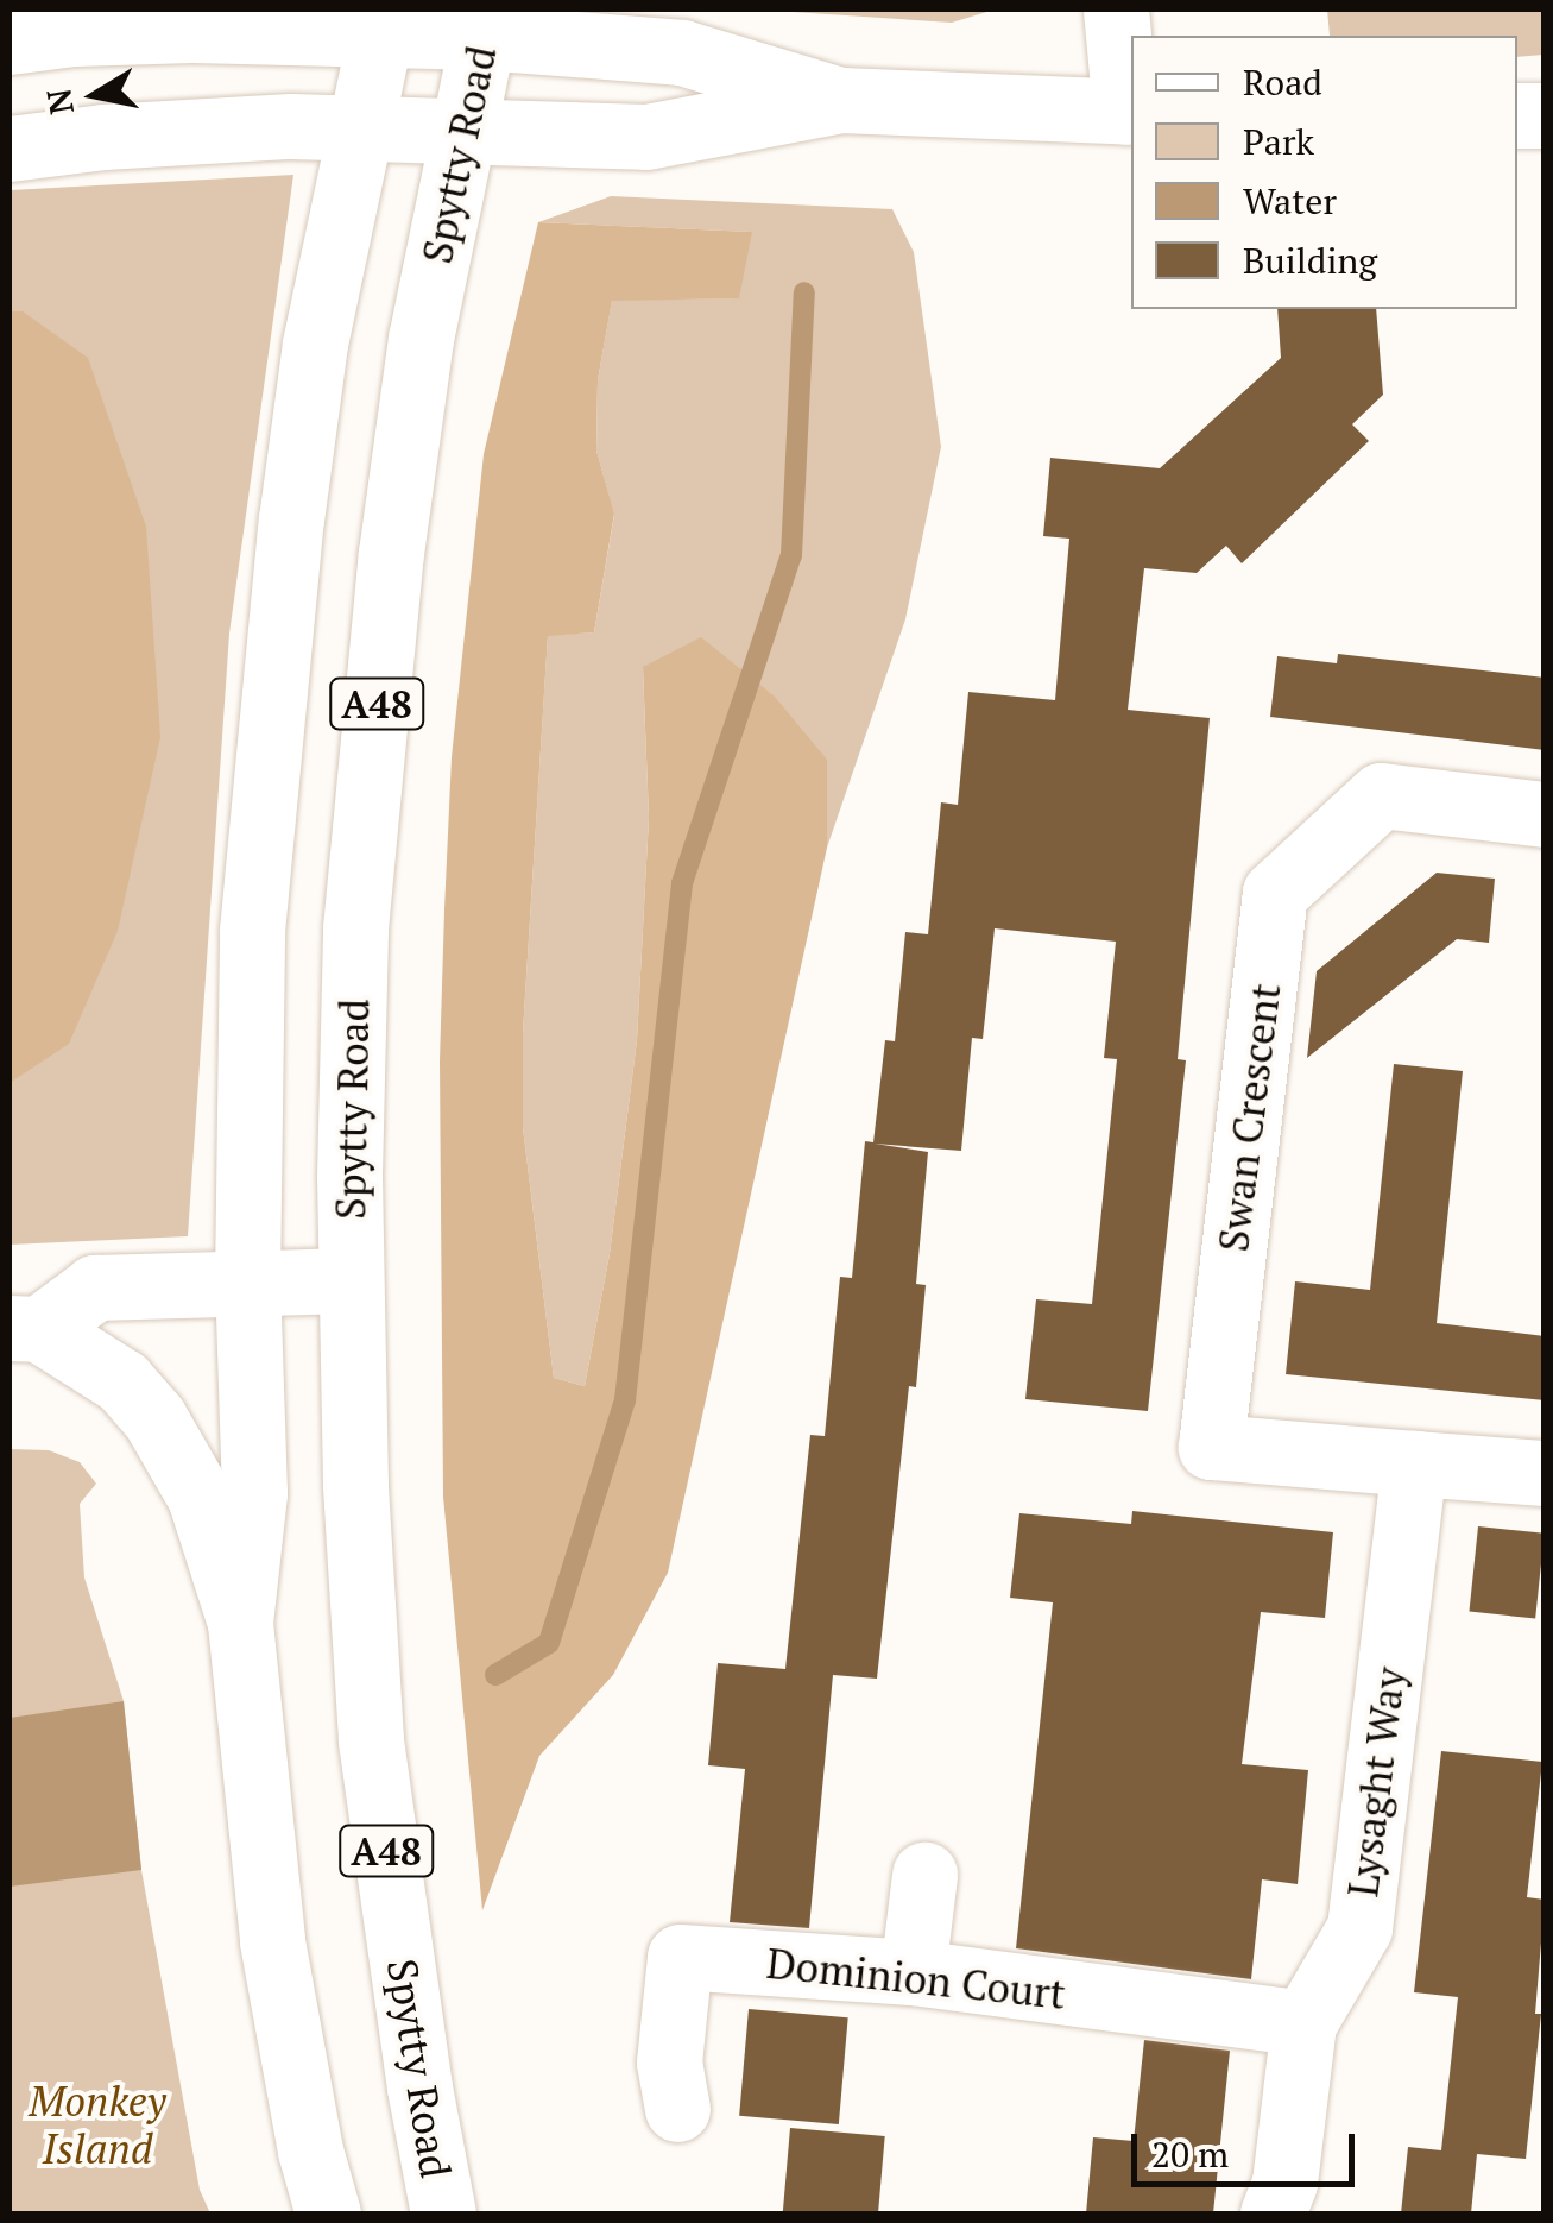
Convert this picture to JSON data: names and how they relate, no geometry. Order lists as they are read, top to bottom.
{
  "streets": {
    "main road": [
      "Spytty Road",
      "A48",
      "Swan Crescent",
      "Lysaght Way",
      "Dominion Court"
    ]
  },
  "crossings": [
    ["Spytty Road", "A48"],
    ["Swan Crescent", "Lysaght Way"],
    ["Lysaght Way", "Dominion Court"]
  ],
  "parks": ["Monkey Island"],
  "legend": [
    "Road",
    "Park",
    "Water",
    "Building"
  ],
  "scale_bar": "20 m",
  "north": "left"
}
